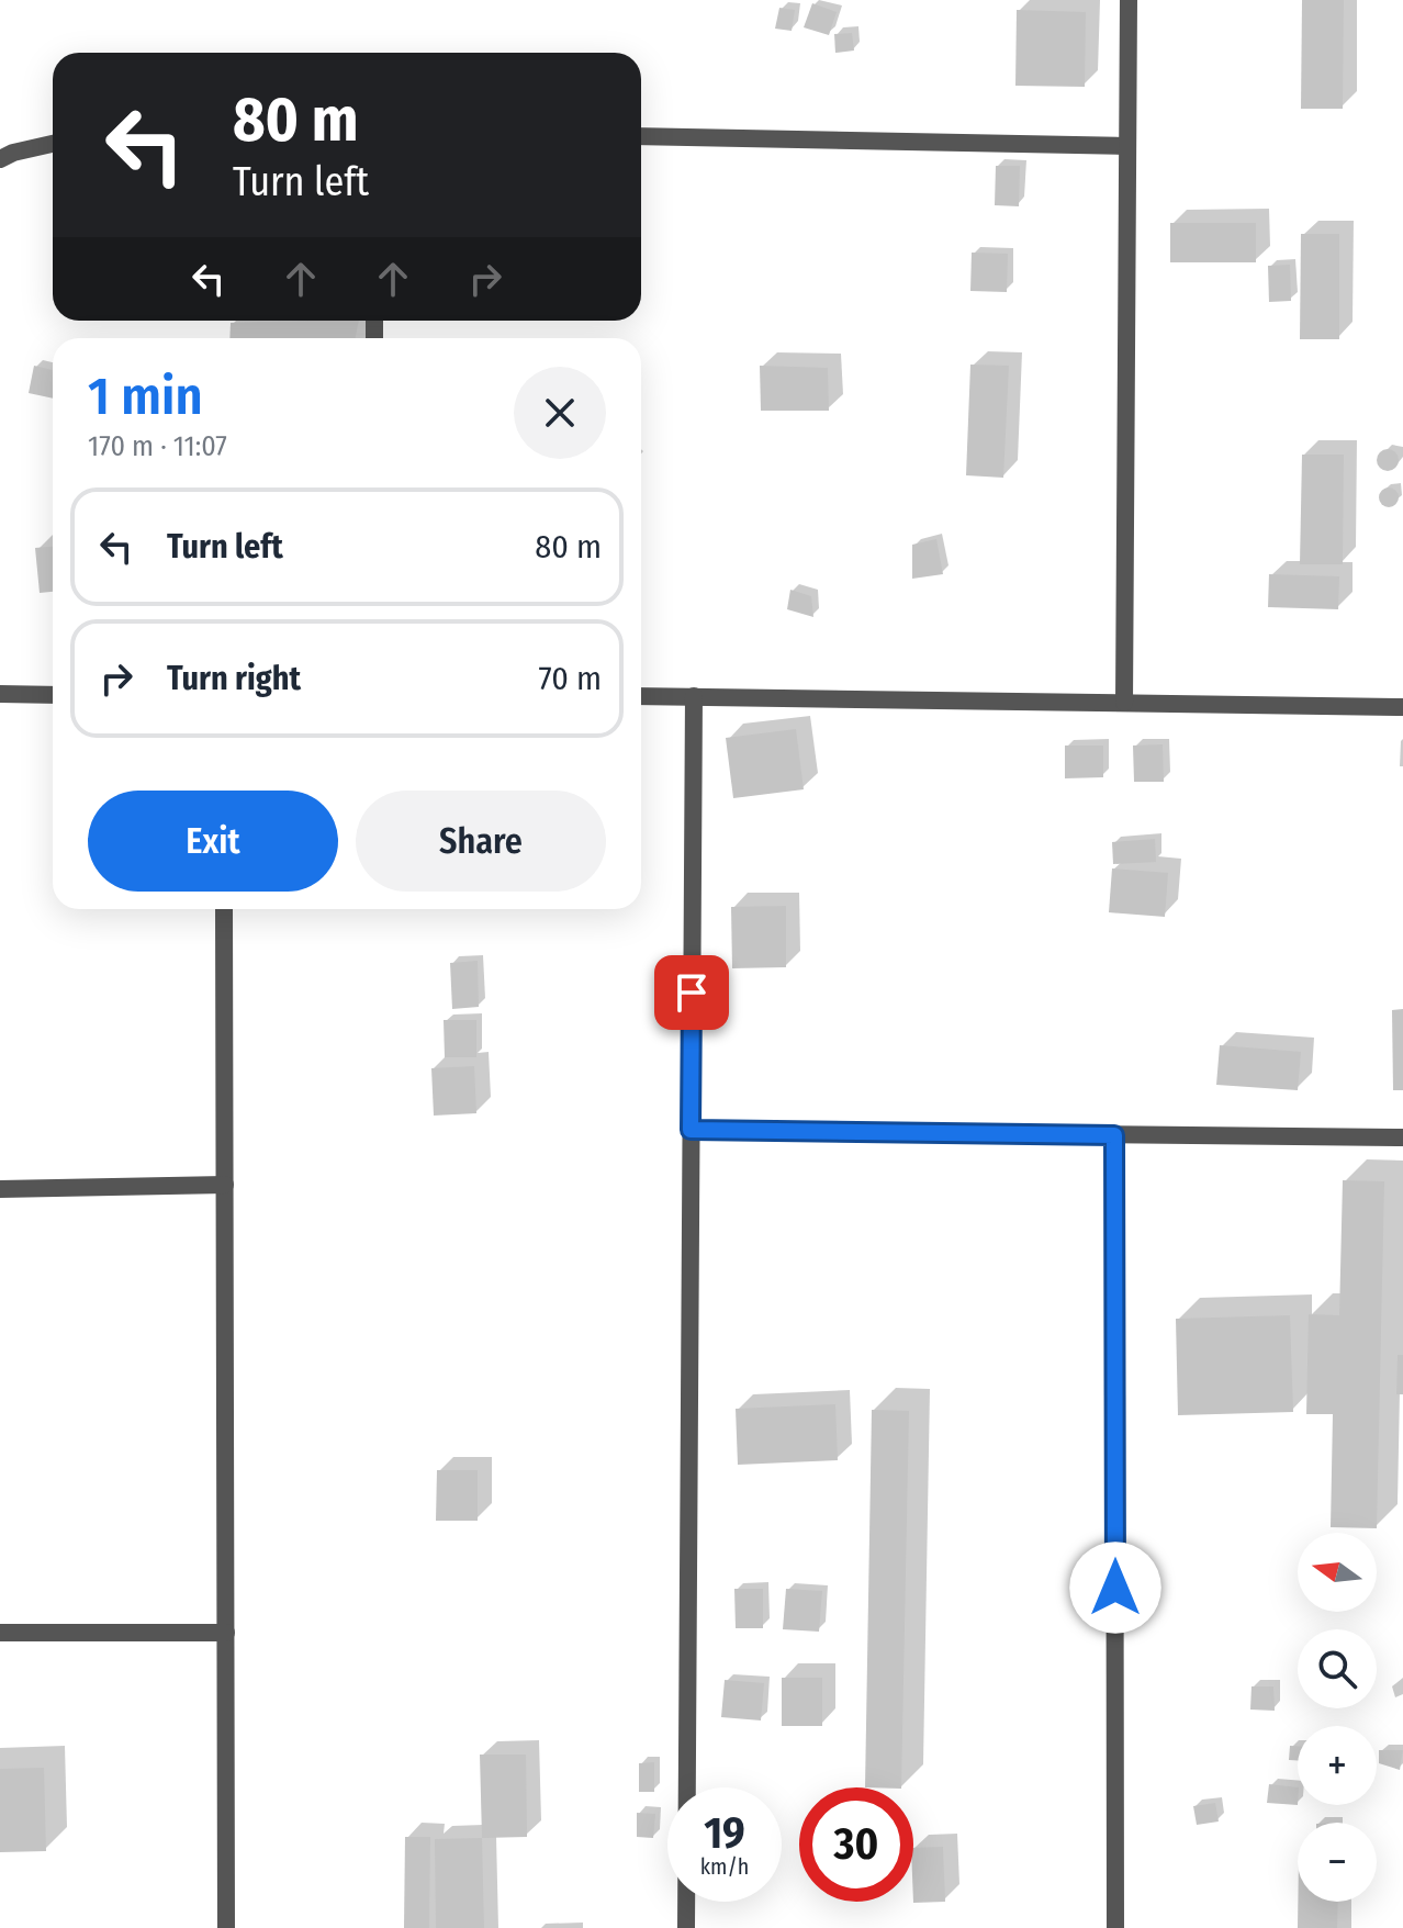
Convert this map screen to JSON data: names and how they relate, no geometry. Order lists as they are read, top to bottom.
{
  "north": "left",
  "page": {
    "turn": ["80 m", "Turn left"],
    "heading": ["1 min", "170 m · 11:07"],
    "list": [
      {
        "name": "Turn left",
        "value": "80 m"
      },
      {
        "name": "Turn right",
        "value": "70 m"
      }
    ],
    "buttons": ["Exit", "Share"],
    "map_buttons": ["+", "−"],
    "speed": "19 km/h",
    "limit": "30"
  }
}
